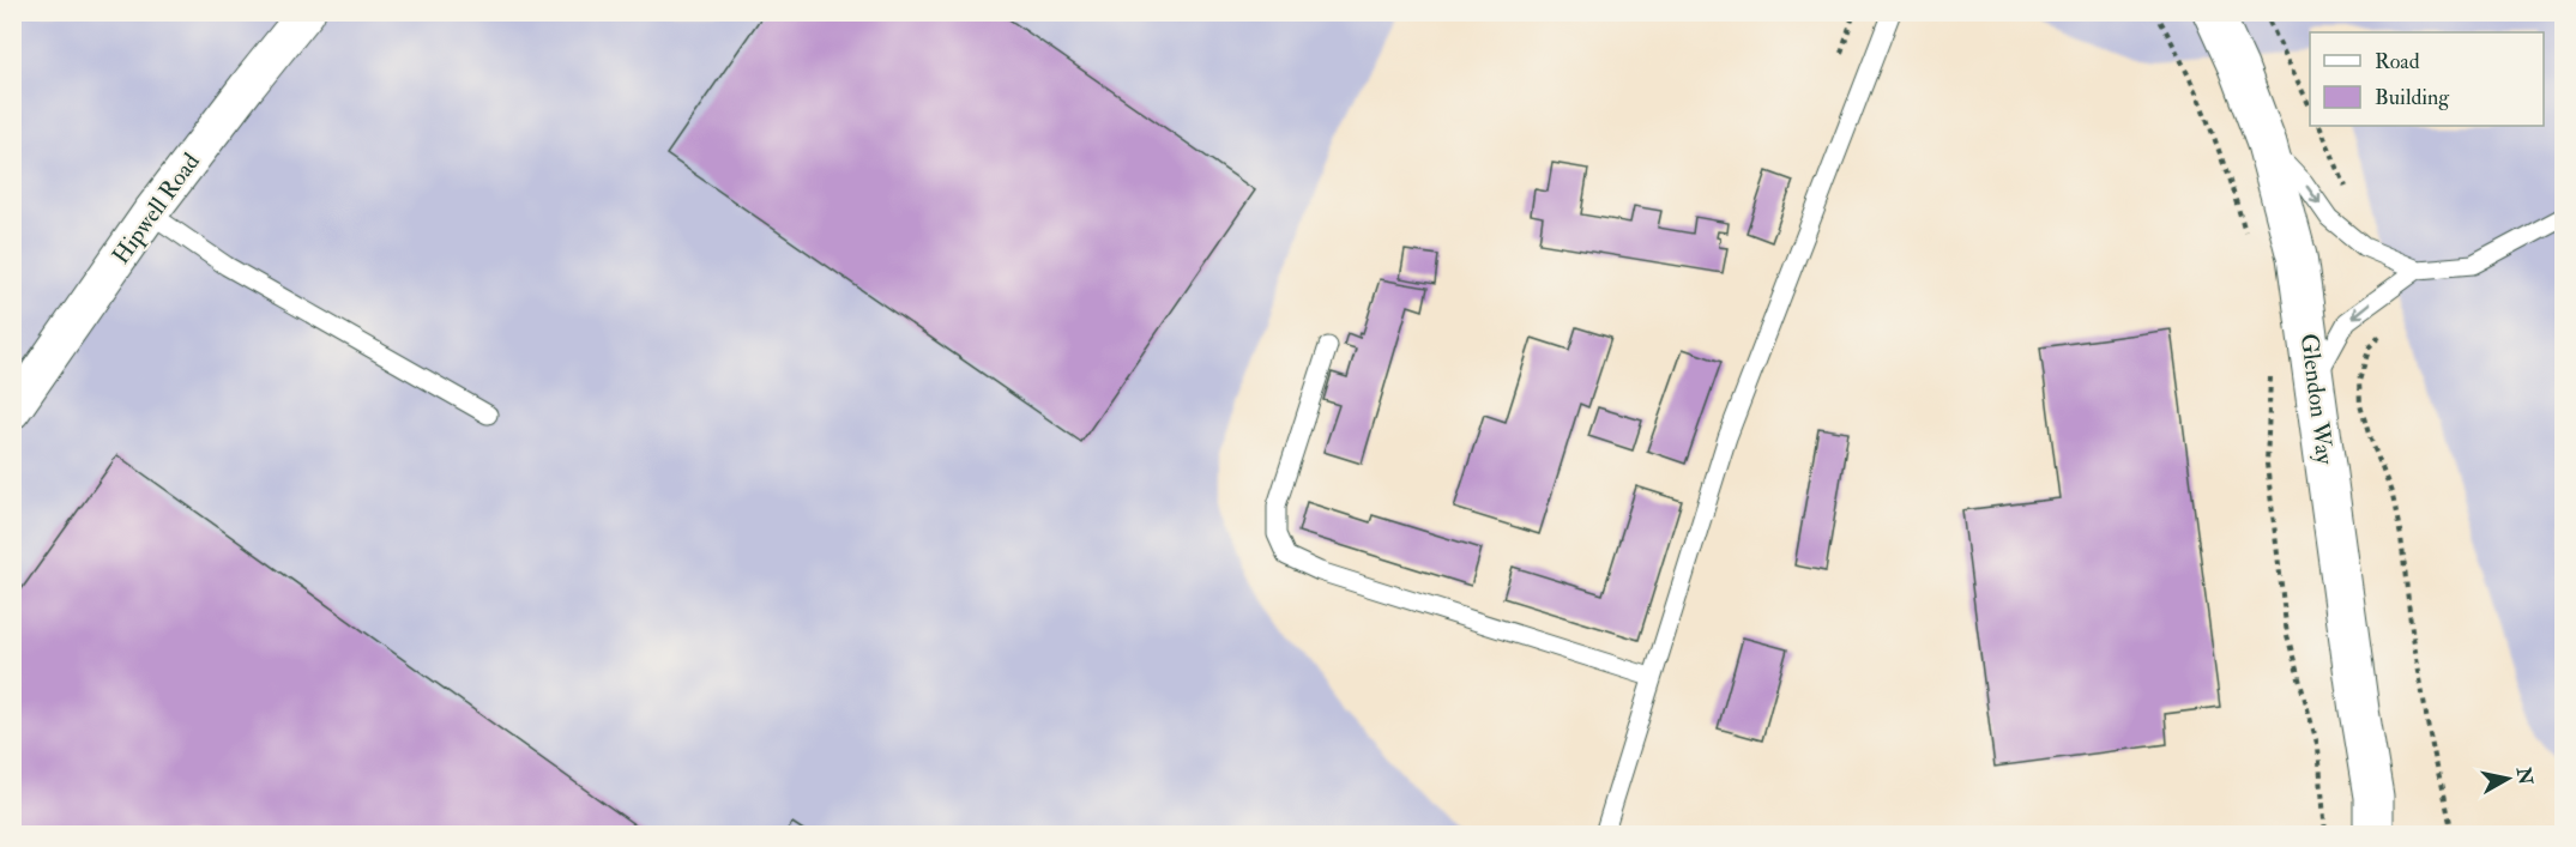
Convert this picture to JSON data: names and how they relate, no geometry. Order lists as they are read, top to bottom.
{
  "streets": {
    "street": ["Hipwell Road", "Glendon Way"]
  },
  "legend": ["Road", "Building"],
  "north": "right"
}
